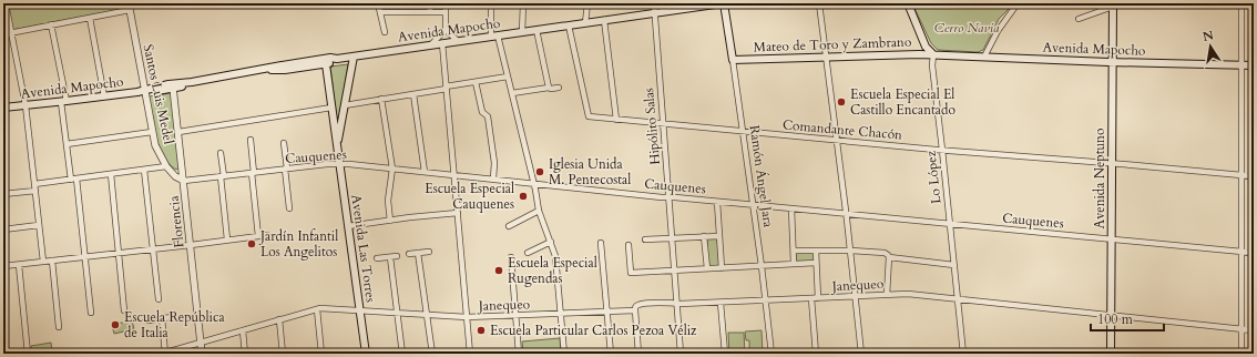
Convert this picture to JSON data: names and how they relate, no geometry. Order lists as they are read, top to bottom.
{
  "streets": {
    "main road": [
      "Avenida Mapocho",
      "Mateo de Toro y Zambrano",
      "Ramón Ángel Jara",
      "Avenida Neptuno",
      "Avenida Las Torres"
    ],
    "street": [
      "Santos Luis Medel",
      "Hipólito Salas",
      "Comandante Chacón",
      "Cauquenes",
      "Lo López",
      "Florencia",
      "Janequeo"
    ]
  },
  "crossings": [
    ["Avenida Mapocho", "Mateo de Toro y Zambrano"],
    ["Avenida Mapocho", "Santos Luis Medel"],
    ["Avenida Mapocho", "Hipólito Salas"],
    ["Avenida Mapocho", "Comandante Chacón"],
    ["Avenida Mapocho", "Ramón Ángel Jara"],
    ["Avenida Mapocho", "Lo López"],
    ["Avenida Mapocho", "Avenida Neptuno"],
    ["Avenida Mapocho", "Florencia"],
    ["Avenida Mapocho", "Avenida Las Torres"],
    ["Mateo de Toro y Zambrano", "Ramón Ángel Jara"],
    ["Mateo de Toro y Zambrano", "Lo López"],
    ["Santos Luis Medel", "Cauquenes"],
    ["Santos Luis Medel", "Florencia"],
    ["Hipólito Salas", "Comandante Chacón"],
    ["Hipólito Salas", "Cauquenes"],
    ["Hipólito Salas", "Janequeo"],
    ["Comandante Chacón", "Ramón Ángel Jara"],
    ["Comandante Chacón", "Lo López"],
    ["Comandante Chacón", "Avenida Neptuno"],
    ["Cauquenes", "Ramón Ángel Jara"],
    ["Cauquenes", "Lo López"],
    ["Cauquenes", "Avenida Neptuno"],
    ["Cauquenes", "Florencia"],
    ["Cauquenes", "Avenida Las Torres"],
    ["Ramón Ángel Jara", "Janequeo"],
    ["Lo López", "Janequeo"],
    ["Avenida Neptuno", "Janequeo"],
    ["Florencia", "Janequeo"],
    ["Avenida Las Torres", "Janequeo"]
  ],
  "parks": ["Cerro Navia"],
  "places": [
    "Escuela Especial El Castillo Encantado",
    "Iglesia Unida M. Pentecostal",
    "Escuela Especial Cauquenes",
    "Jardín Infantil Los Angelitos",
    "Escuela Especial Rugendas",
    "Escuela República de Italia",
    "Escuela Particular Carlos Pezoa Véliz"
  ],
  "scale_bar": "100 m",
  "north": "top"
}
